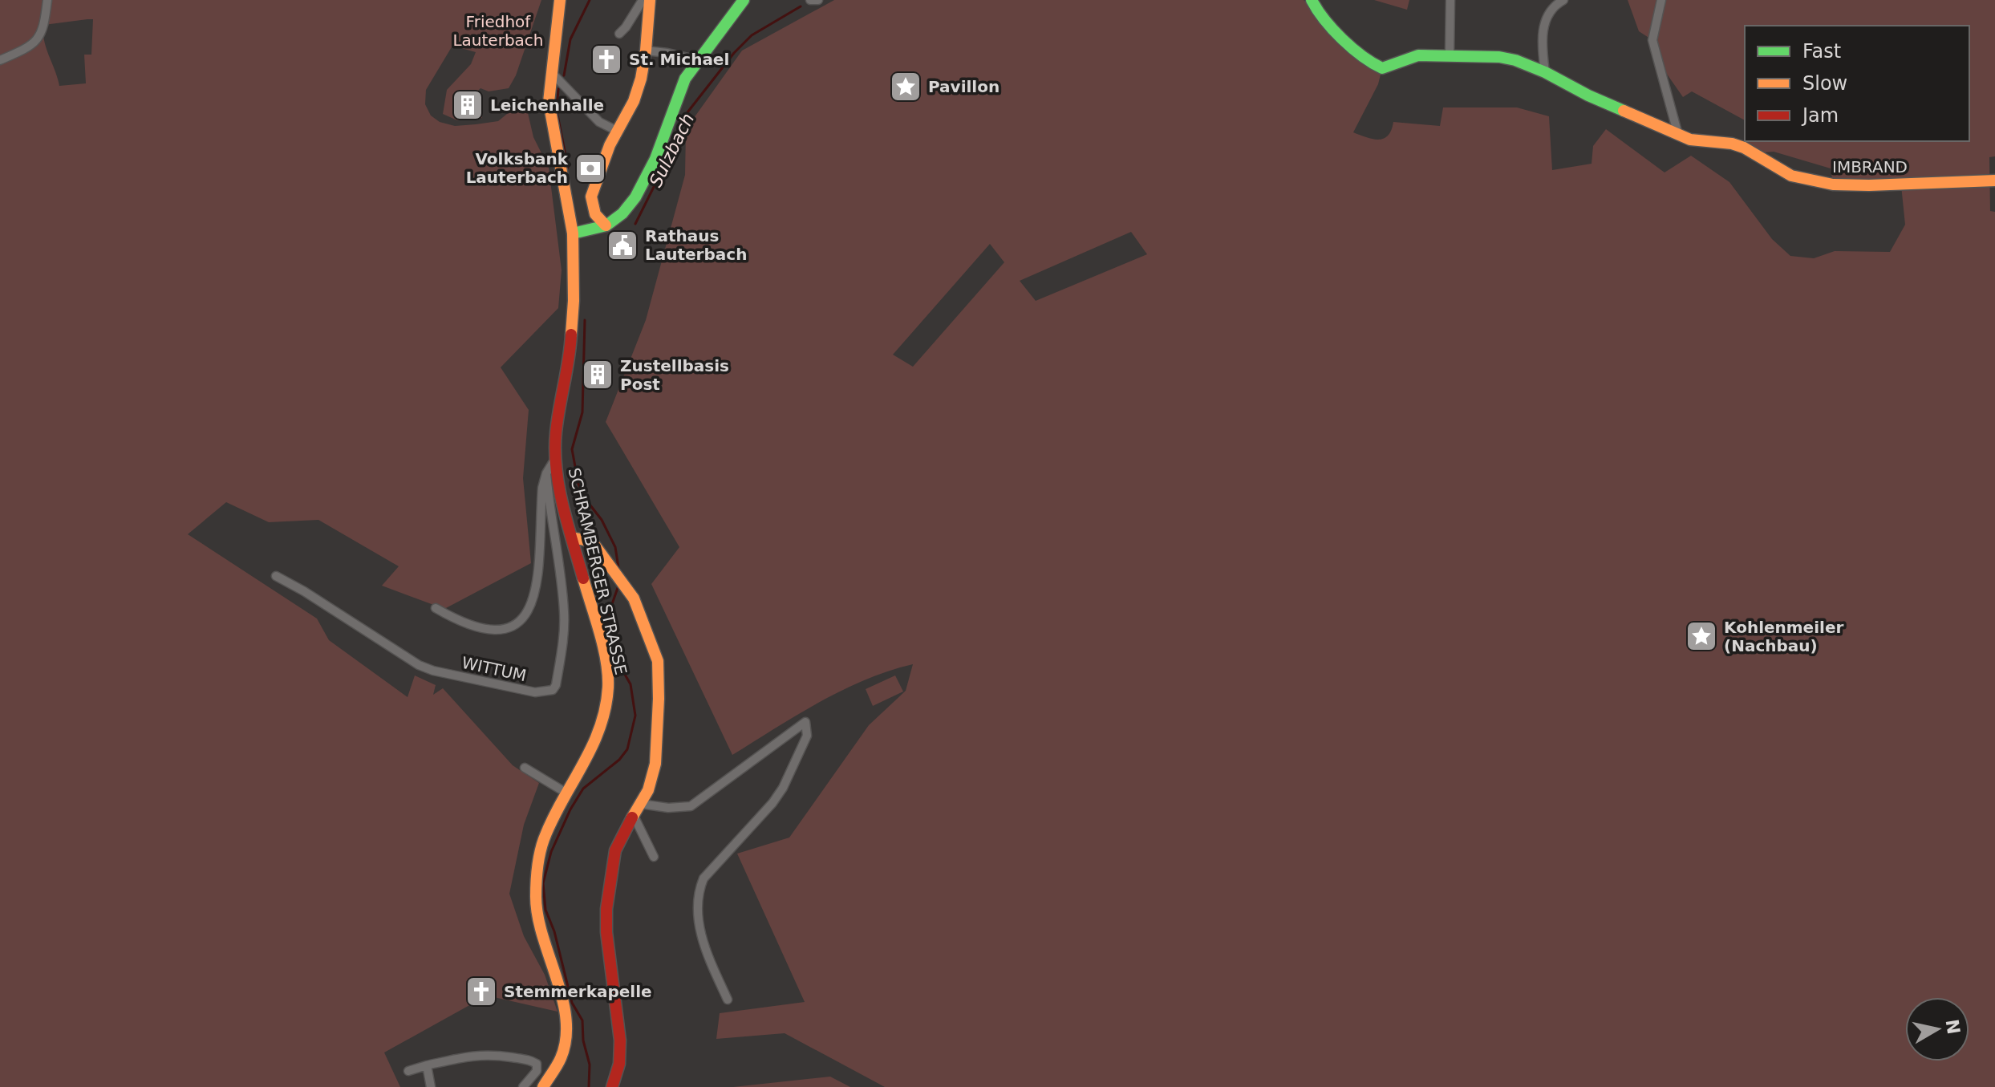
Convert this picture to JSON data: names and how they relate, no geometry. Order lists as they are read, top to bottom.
{
  "streets": {
    "street": ["IMBRAND", "SCHRAMBERGER STRASSE", "WITTUM"]
  },
  "water": ["Sulzbach"],
  "parks": ["Friedhof Lauterbach"],
  "places": {
    "church": ["St. Michael", "Stemmerkapelle"],
    "place": ["Pavillon", "Kohlenmeiler (Nachbau)"],
    "building": ["Leichenhalle", "Zustellbasis Post"],
    "bank": ["Volksbank Lauterbach"],
    "public building": ["Rathaus Lauterbach"]
  },
  "legend": ["Fast", "Slow", "Jam"],
  "north": "right"
}
